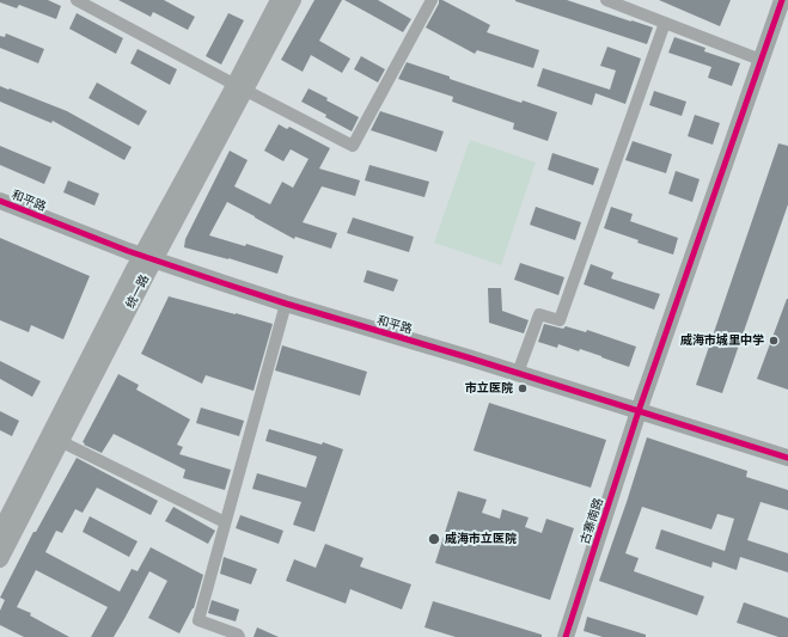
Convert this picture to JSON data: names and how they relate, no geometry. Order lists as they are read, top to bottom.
{
  "streets": {
    "street": ["和平路", "统一路", "古寨南路"]
  },
  "crossings": [
    ["和平路", "统一路"],
    ["和平路", "古寨南路"]
  ],
  "places": ["威海市城里中学", "市立医院", "威海市立医院"]
}
